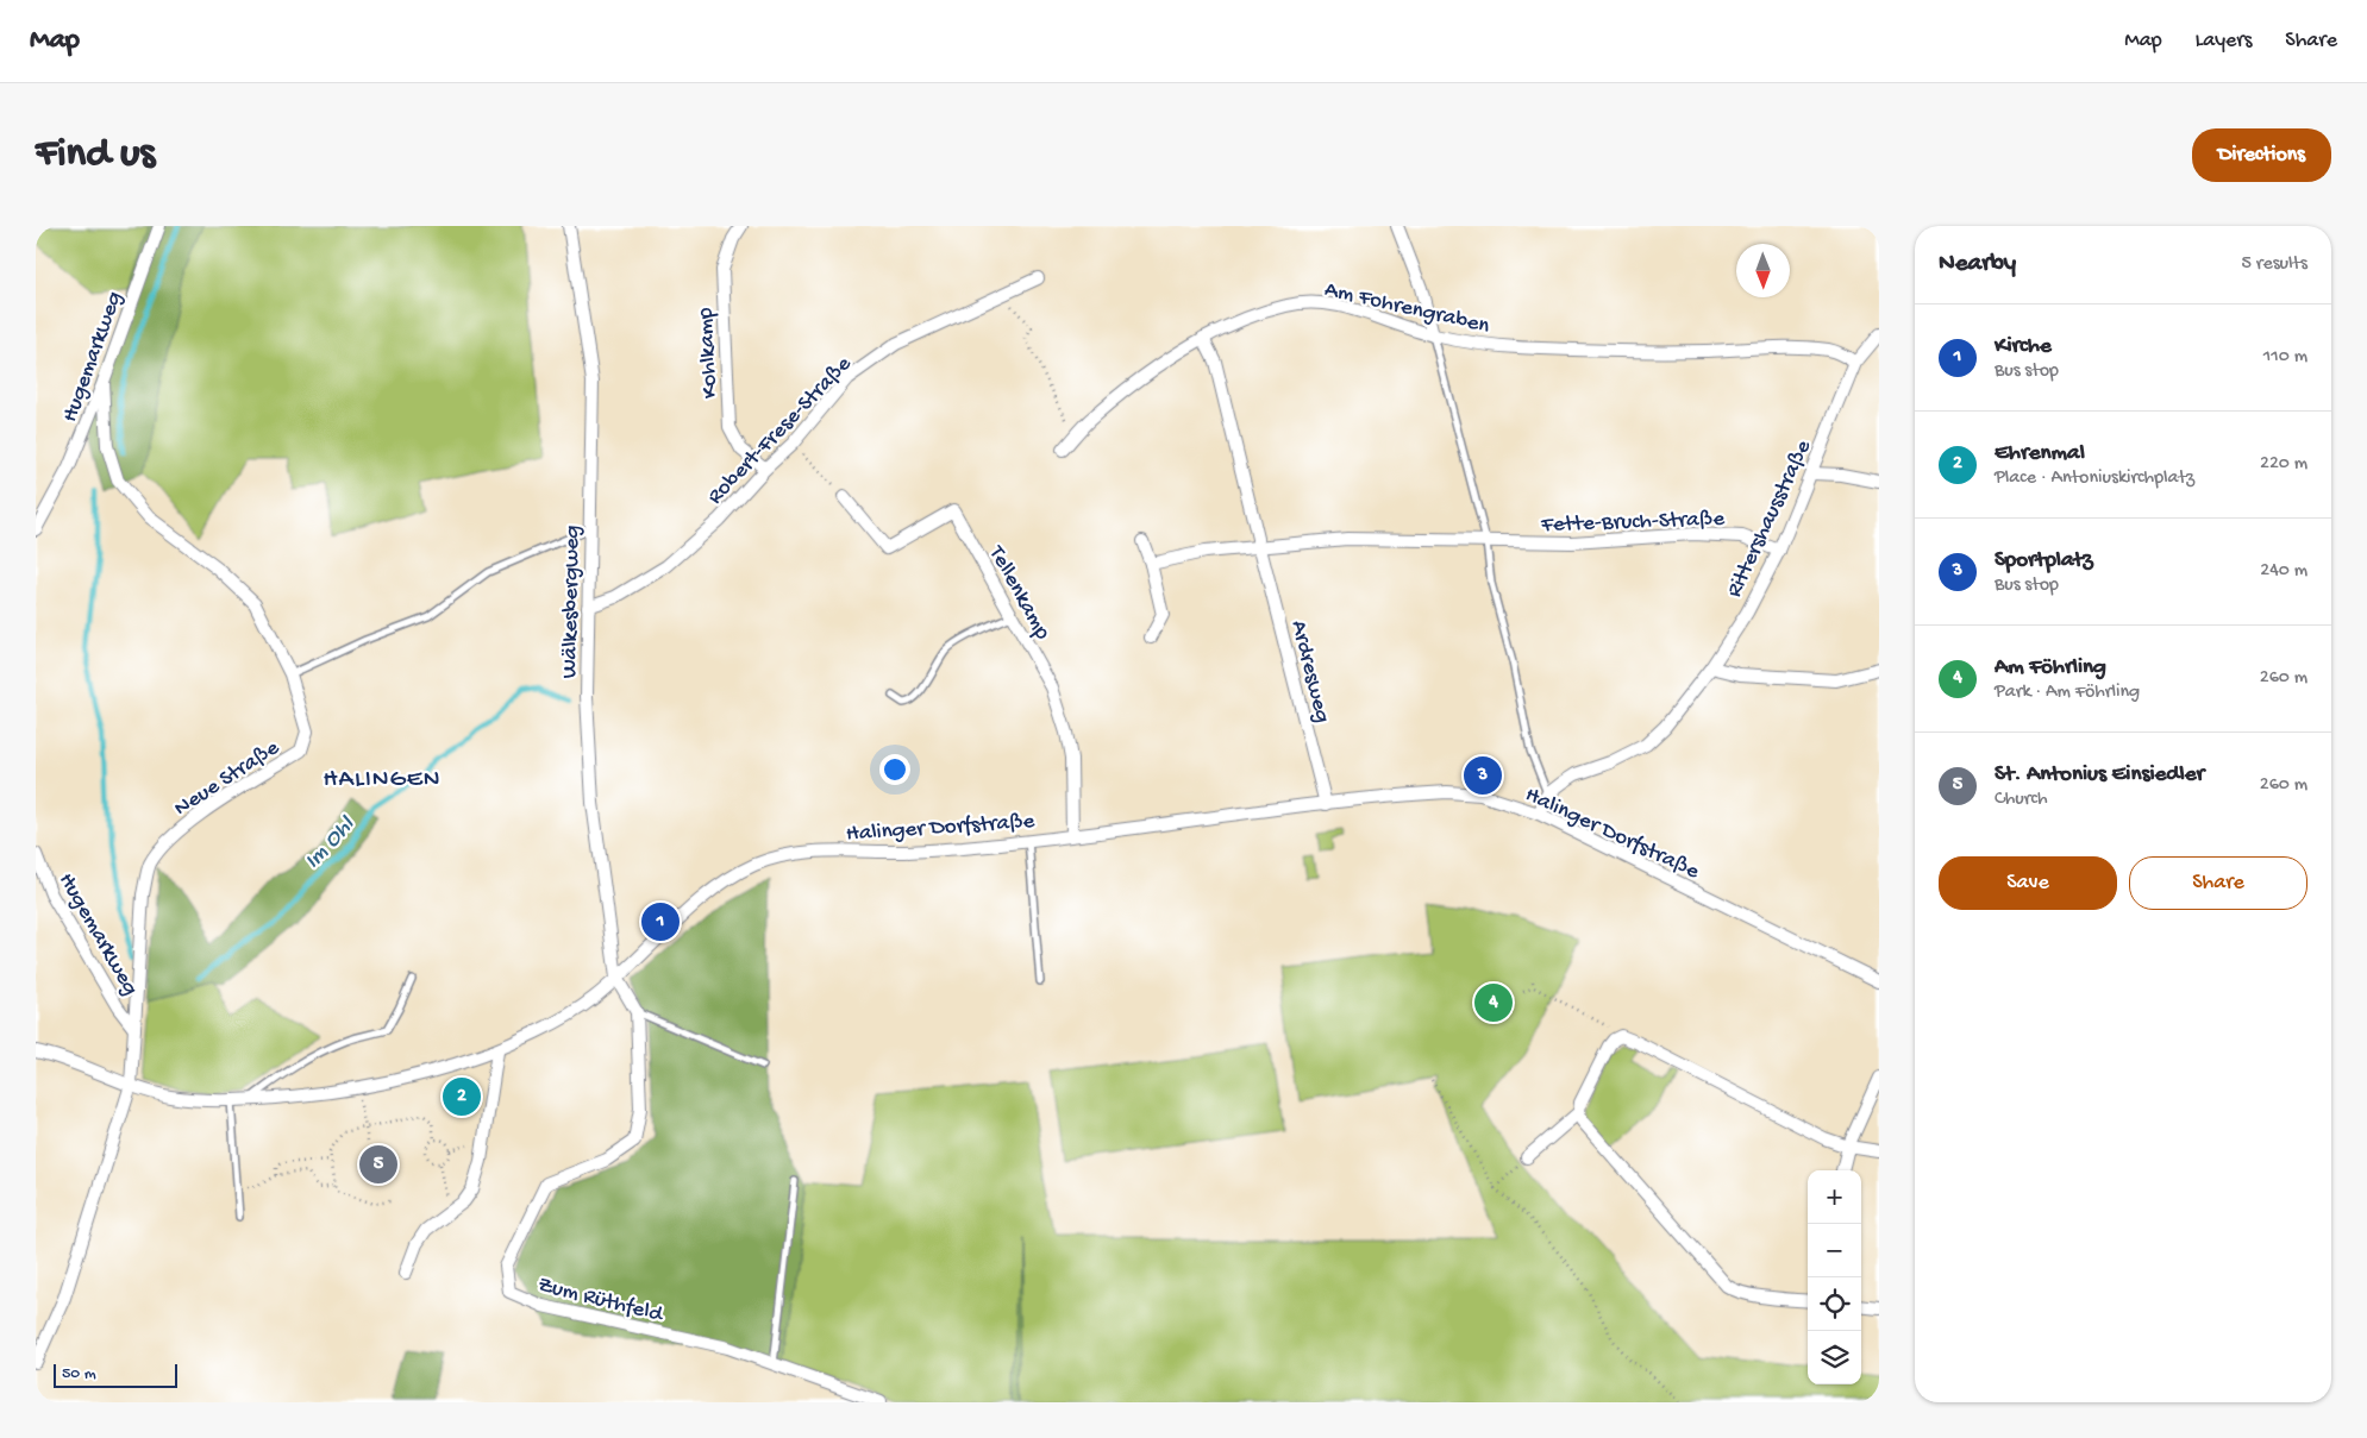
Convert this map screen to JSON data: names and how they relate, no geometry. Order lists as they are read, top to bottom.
{
  "streets": {
    "street": [
      "Am Fohrengraben",
      "Kohlkamp",
      "Hugemarkweg",
      "Robert-Frese-Straße",
      "Rittershausstraße",
      "Fette-Bruch-Straße",
      "Tellenkamp",
      "Wälkesbergweg",
      "Ardresweg",
      "Neue Straße",
      "Halinger Dorfstraße",
      "Zum Rüthfeld"
    ]
  },
  "crossings": [
    ["Am Fohrengraben", "Rittershausstraße"],
    ["Am Fohrengraben", "Ardresweg"],
    ["Kohlkamp", "Robert-Frese-Straße"],
    ["Hugemarkweg", "Neue Straße"],
    ["Robert-Frese-Straße", "Wälkesbergweg"],
    ["Rittershausstraße", "Fette-Bruch-Straße"],
    ["Fette-Bruch-Straße", "Ardresweg"],
    ["Tellenkamp", "Halinger Dorfstraße"],
    ["Wälkesbergweg", "Halinger Dorfstraße"],
    ["Wälkesbergweg", "Zum Rüthfeld"],
    ["Ardresweg", "Halinger Dorfstraße"],
    ["Neue Straße", "Halinger Dorfstraße"],
    ["Halinger Dorfstraße", "Zum Rüthfeld"]
  ],
  "districts": ["HALINGEN"],
  "water": ["Im Ohl"],
  "scale_bar": "50 m",
  "north": "bottom",
  "page": {
    "header": "Map",
    "nav": ["Map", "Layers", "Share"],
    "buttons": [
      "Directions",
      ["Save", "Share"]
    ],
    "title": "Find us",
    "heading": ["Nearby", "5 results"],
    "list": [
      {
        "mark": "1",
        "name": "Kirche",
        "note": "Bus stop",
        "value": "110 m"
      },
      {
        "mark": "2",
        "name": "Ehrenmal",
        "note": "Place · Antoniuskirchplatz",
        "value": "220 m"
      },
      {
        "mark": "3",
        "name": "Sportplatz",
        "note": "Bus stop",
        "value": "240 m"
      },
      {
        "mark": "4",
        "name": "Am Föhrling",
        "note": "Park · Am Föhrling",
        "value": "260 m"
      },
      {
        "mark": "5",
        "name": "St. Antonius Einsiedler",
        "note": "Church",
        "value": "260 m"
      }
    ],
    "pins": [
      "3",
      "1",
      "4",
      "2",
      "5"
    ],
    "map_buttons": ["+", "−"],
    "scale": "50 m"
  }
}
